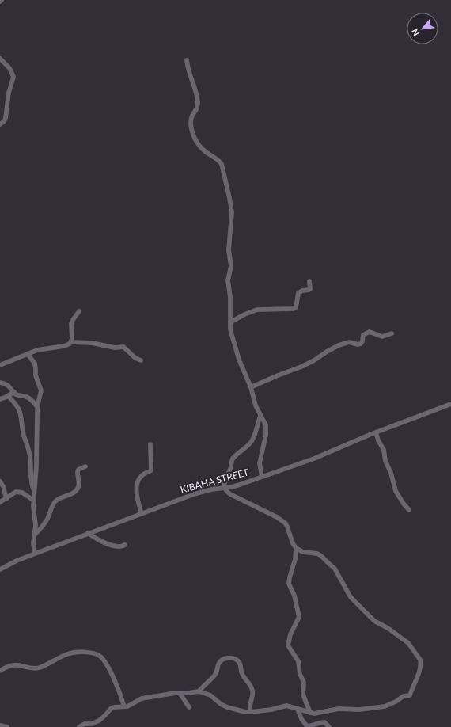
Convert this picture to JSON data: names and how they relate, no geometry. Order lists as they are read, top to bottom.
{
  "streets": {
    "street": ["KIBAHA STREET"]
  },
  "north": "bottom left"
}
